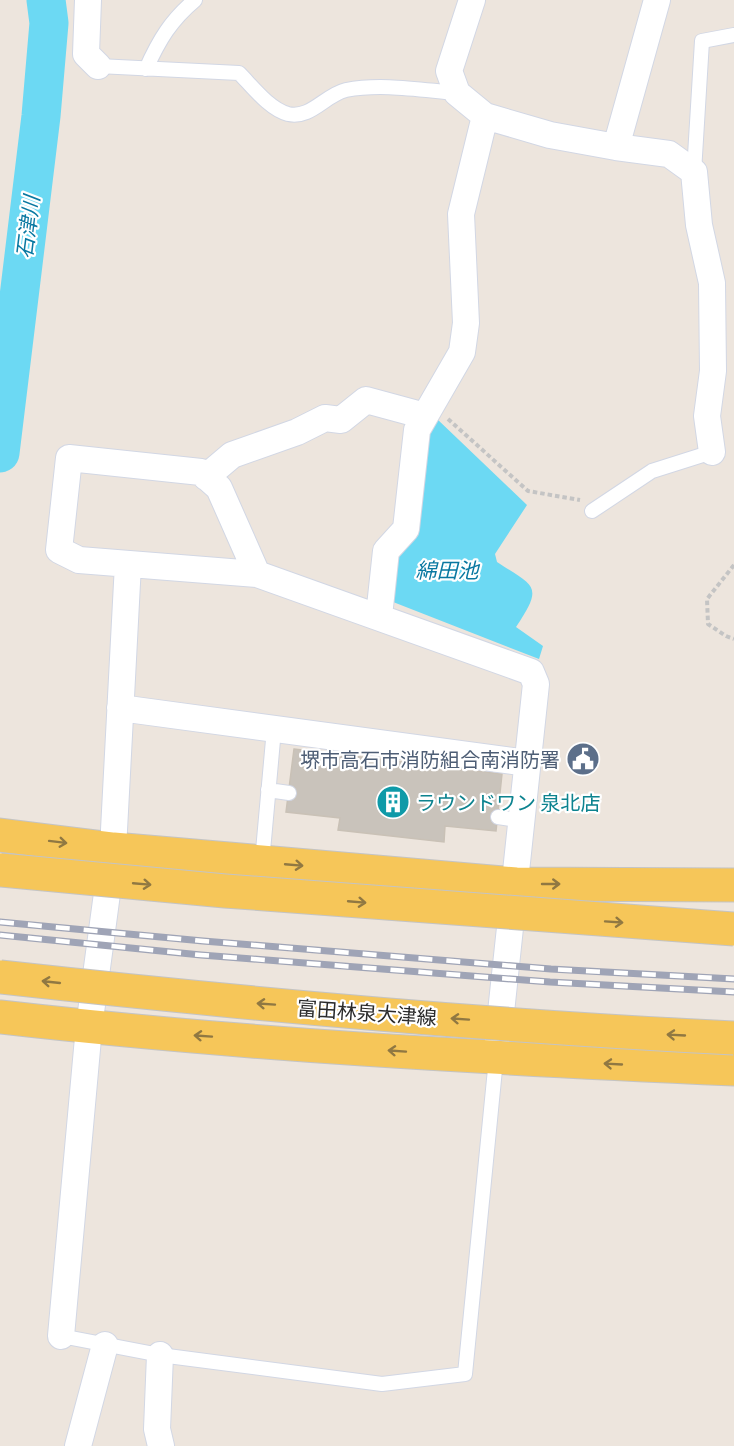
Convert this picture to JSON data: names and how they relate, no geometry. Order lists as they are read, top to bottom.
{
  "streets": {
    "main road": ["富田林泉大津線"]
  },
  "water": ["石津川", "綿田池"],
  "places": {
    "public building": ["堺市高石市消防組合南消防署"],
    "building": ["ラウンドワン 泉北店"]
  }
}
